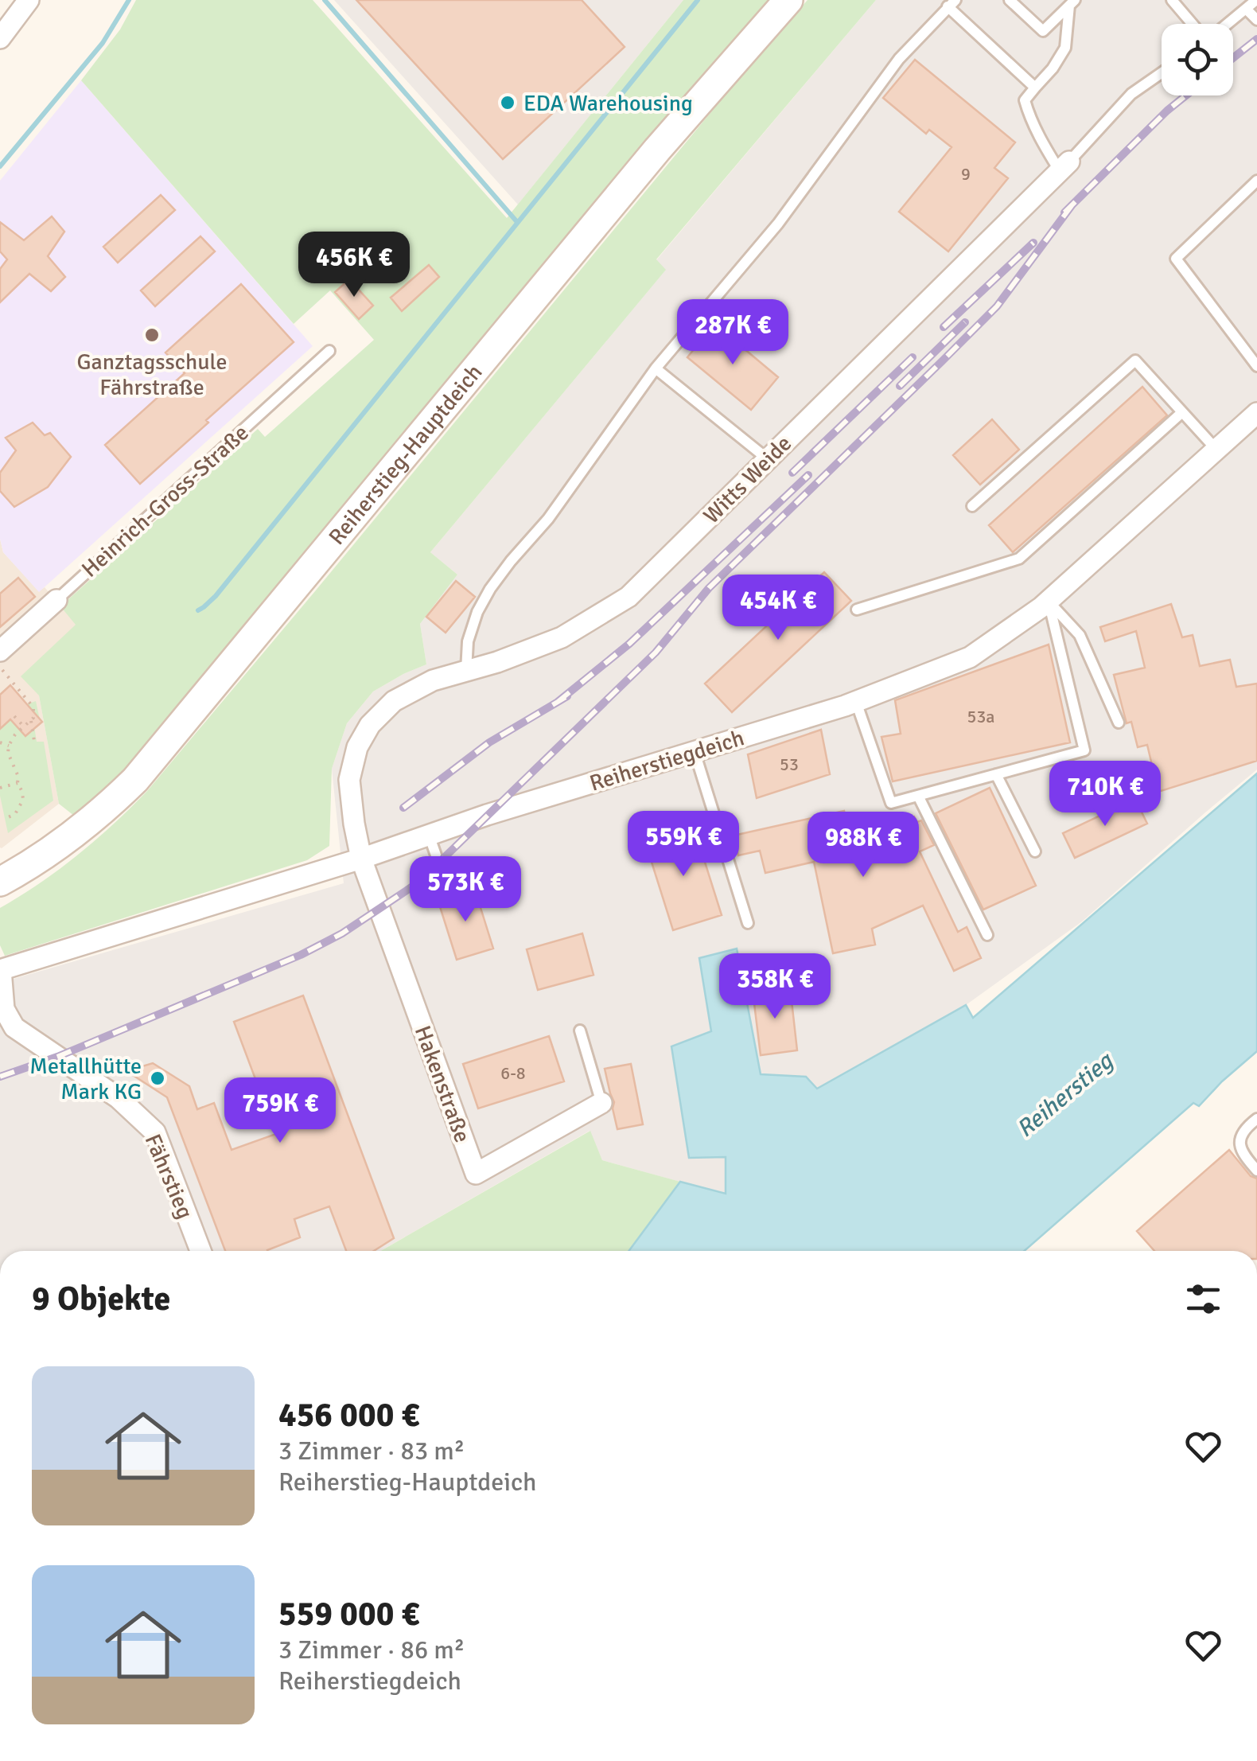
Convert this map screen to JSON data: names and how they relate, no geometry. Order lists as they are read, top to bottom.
{
  "streets": {
    "main road": ["Reiherstieg-Hauptdeich"],
    "street": [
      "Witts Weide",
      "Heinrich-Gross-Straße",
      "Reiherstiegdeich",
      "Hakenstraße",
      "Fährstieg"
    ]
  },
  "crossings": [
    ["Witts Weide", "Reiherstiegdeich"],
    ["Witts Weide", "Hakenstraße"],
    ["Reiherstiegdeich", "Hakenstraße"],
    ["Reiherstiegdeich", "Fährstieg"]
  ],
  "water": ["Reiherstieg"],
  "places": ["EDA Warehousing", "Ganztagsschule Fährstraße", "Metallhütte Mark KG"],
  "house_numbers": [
    "9",
    "53a",
    "53",
    "6-8"
  ],
  "page": {
    "price": [
      "456K €",
      "287K €",
      "454K €",
      "710K €",
      "559K €",
      "988K €",
      "573K €",
      "358K €",
      "759K €"
    ],
    "heading": "9 Objekte",
    "list": [
      {
        "name": "456 000 €",
        "note": "3 Zimmer · 83 m² · Reiherstieg-Hauptdeich"
      },
      {
        "name": "559 000 €",
        "note": "3 Zimmer · 86 m² · Reiherstiegdeich"
      }
    ]
  }
}
